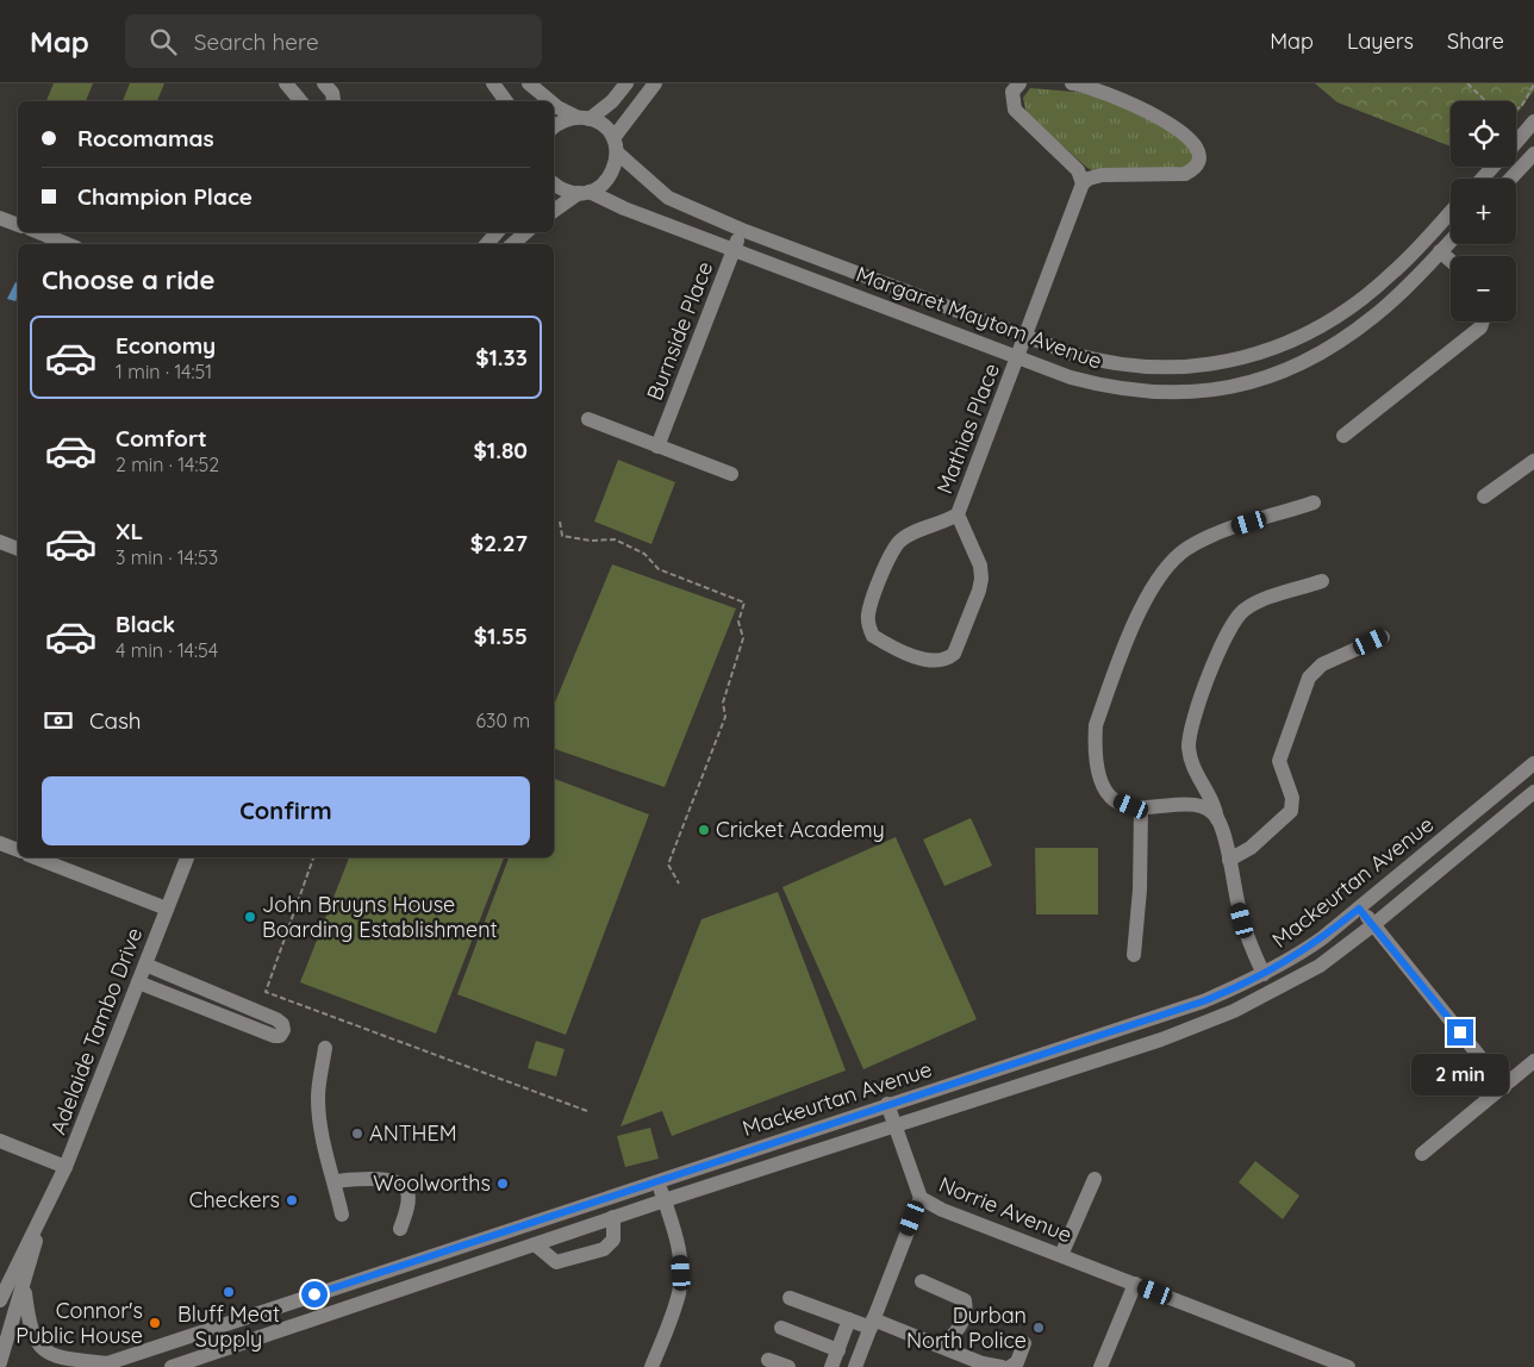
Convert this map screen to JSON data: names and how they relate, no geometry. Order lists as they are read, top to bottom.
{
  "streets": {
    "street": [
      "Margaret Maytom Avenue",
      "Burnside Place",
      "Mathias Place",
      "Mackeurtan Avenue",
      "Adelaide Tambo Drive",
      "Norrie Avenue"
    ]
  },
  "crossings": [
    ["Margaret Maytom Avenue", "Burnside Place"],
    ["Margaret Maytom Avenue", "Mathias Place"],
    ["Mackeurtan Avenue", "Norrie Avenue"]
  ],
  "places": [
    "Cricket Academy",
    "John Bruyns House Boarding Establishment",
    "ANTHEM",
    "Woolworths",
    "Checkers",
    "Bluff Meat Supply",
    "Connor's Public House",
    "Durban North Police"
  ],
  "page": {
    "header": "Map",
    "search": "Search here",
    "nav": ["Map", "Layers", "Share"],
    "map_buttons": ["+", "−"],
    "banner": ["Rocomamas", "Champion Place"],
    "heading": "Choose a ride",
    "list": [
      {
        "name": "Economy",
        "note": "1 min · 14:51",
        "value": "$1.33"
      },
      {
        "name": "Comfort",
        "note": "2 min · 14:52",
        "value": "$1.80"
      },
      {
        "name": "XL",
        "note": "3 min · 14:53",
        "value": "$2.27"
      },
      {
        "name": "Black",
        "note": "4 min · 14:54",
        "value": "$1.55"
      }
    ],
    "pay": ["Cash", "630 m"],
    "buttons": "Confirm",
    "bubble": "2 min"
  }
}
